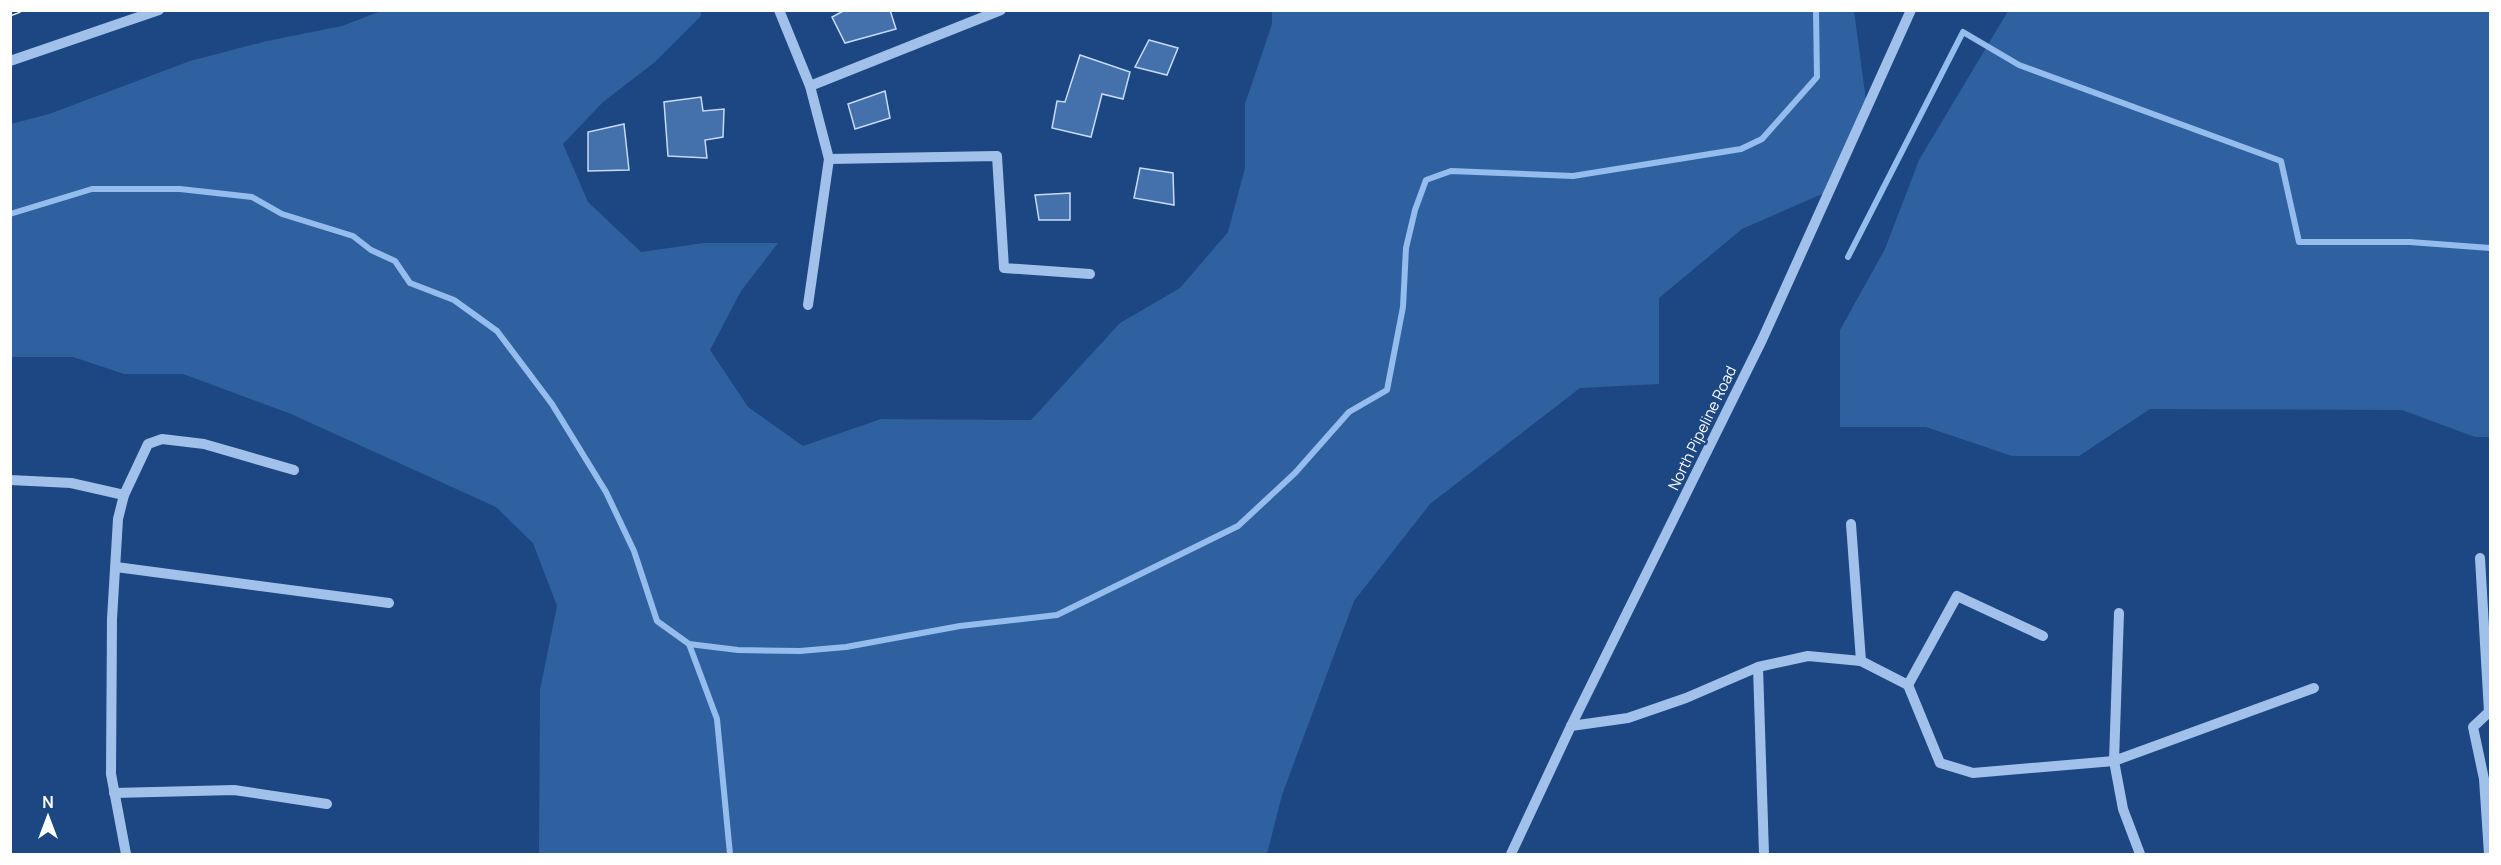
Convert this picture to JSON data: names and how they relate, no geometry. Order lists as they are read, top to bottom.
{
  "streets": {
    "street": ["North Pipeline Road"]
  },
  "north": "top"
}
